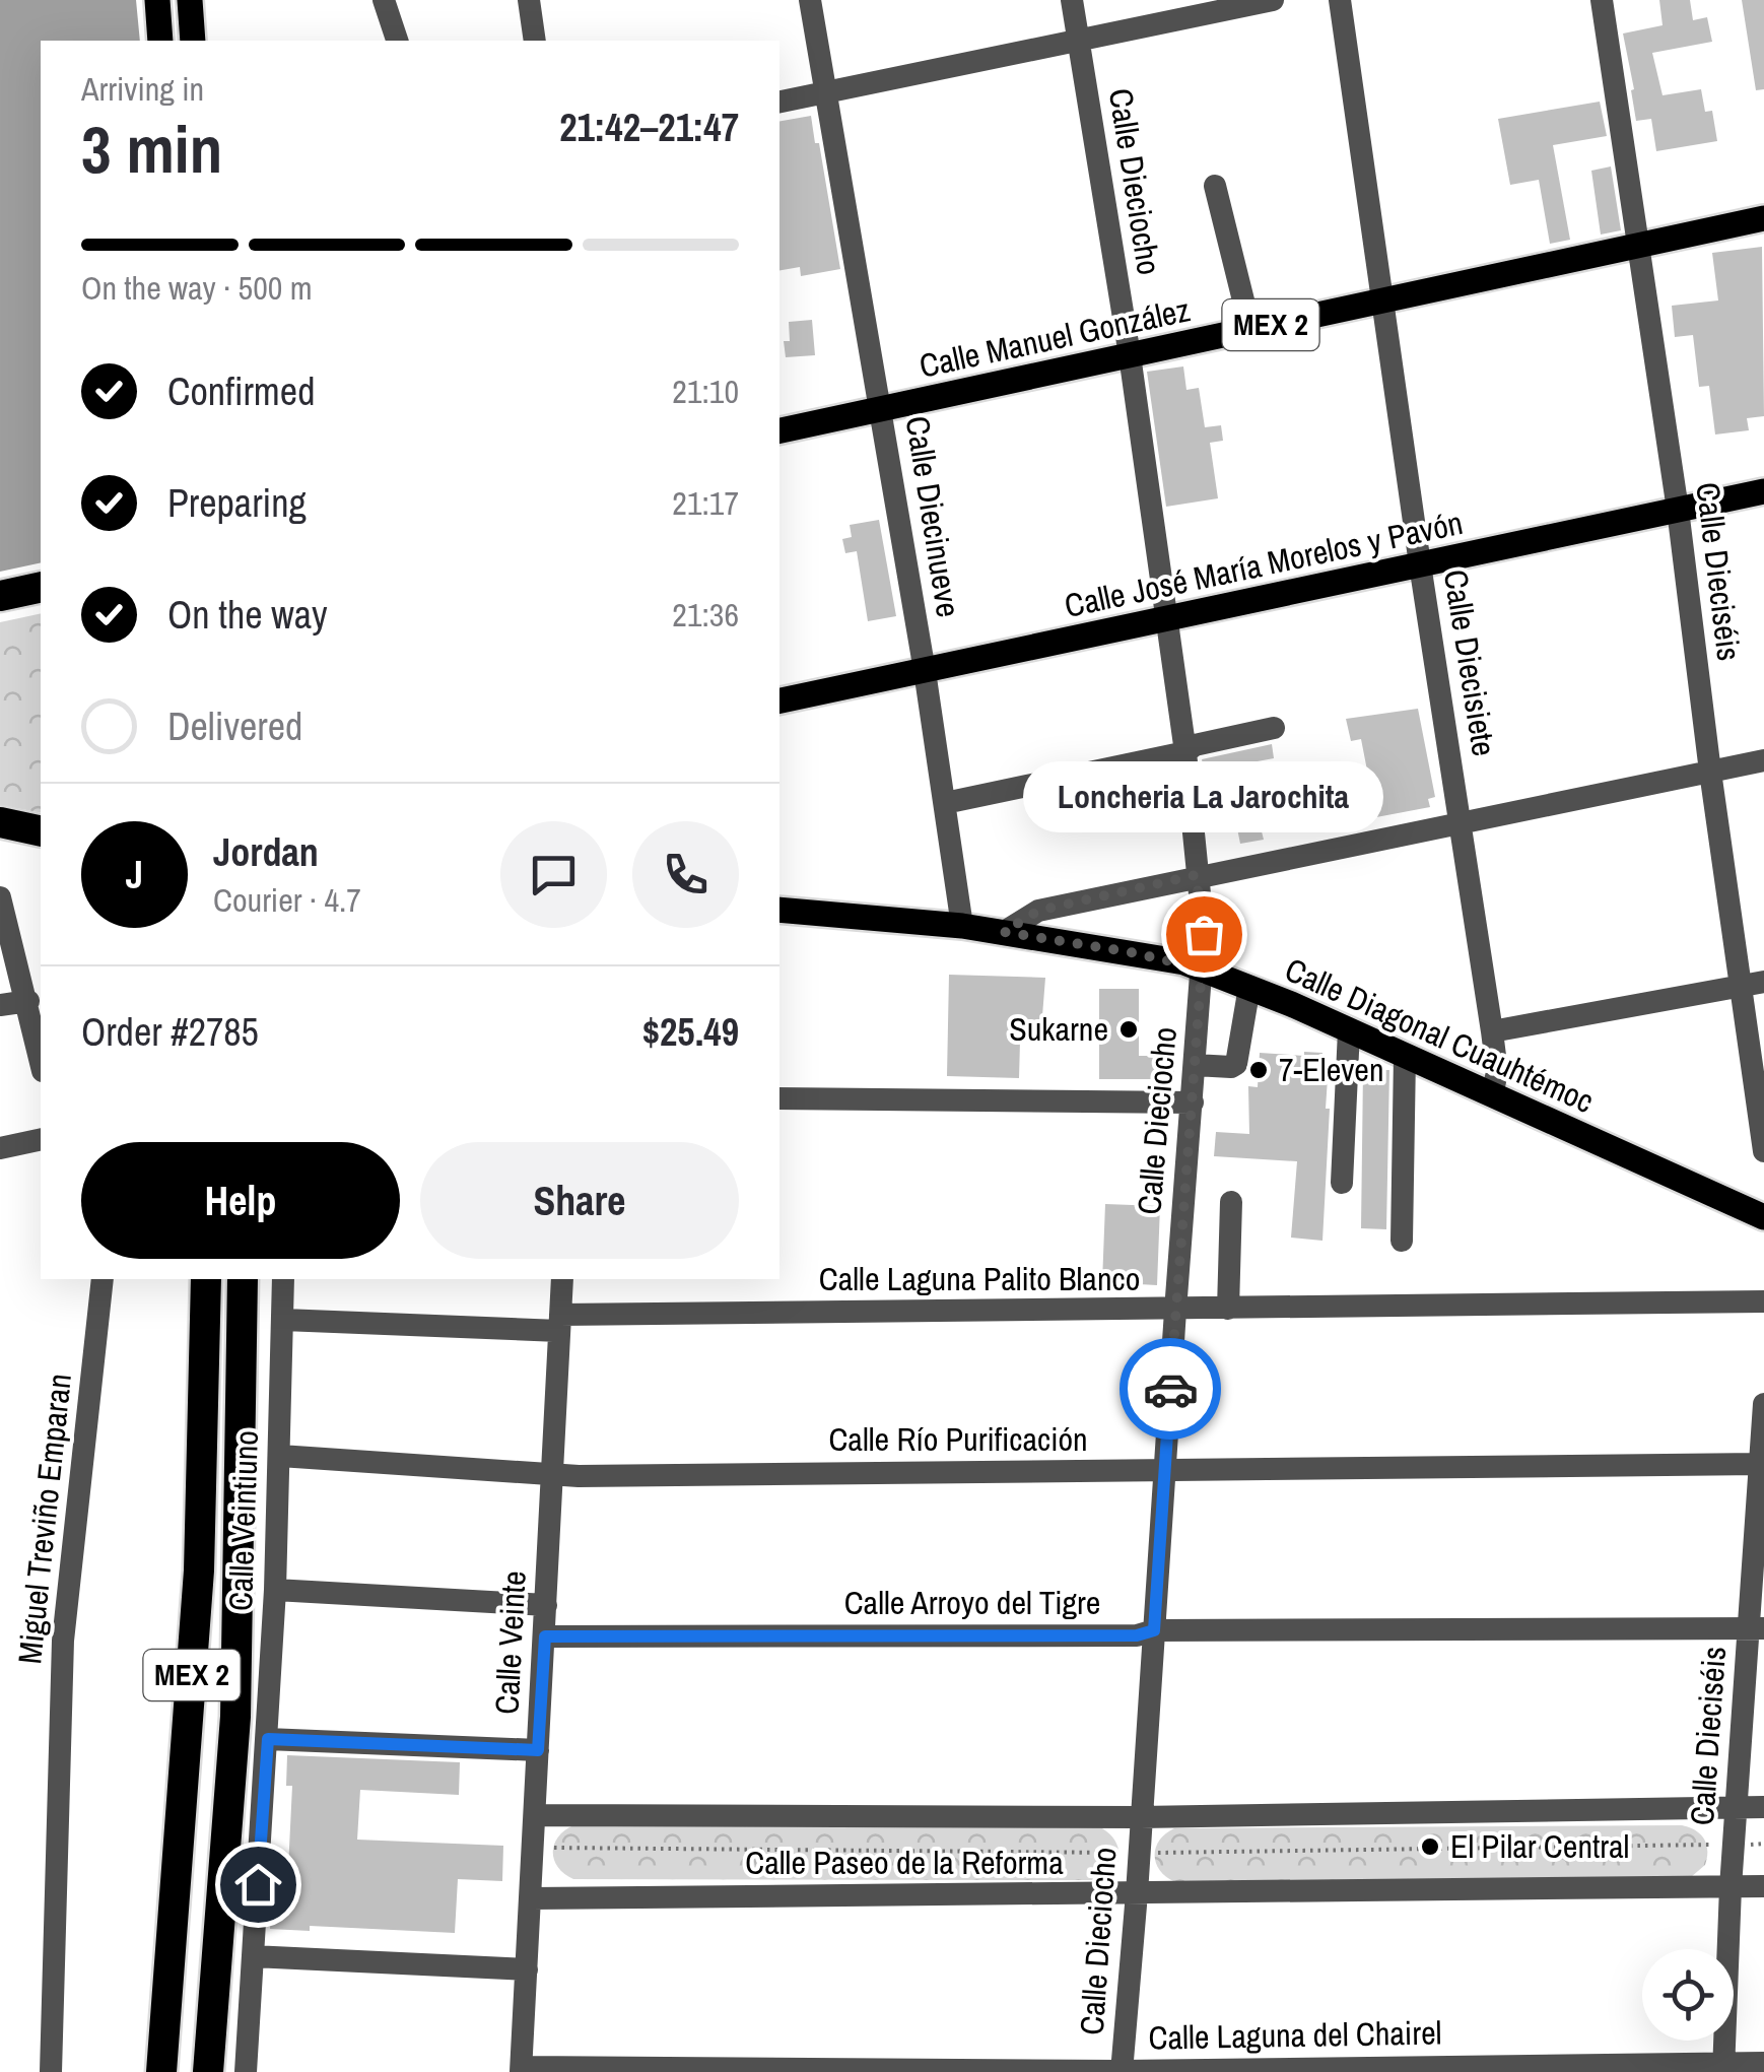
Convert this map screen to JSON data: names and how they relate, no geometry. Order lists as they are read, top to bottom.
{
  "streets": {
    "highway": ["MEX 2"],
    "main road": ["Calle Manuel González", "Calle José María Morelos y Pavón", "Calle Diagonal Cuauhtémoc"],
    "street": [
      "Calle Dieciocho",
      "Calle Diecinueve",
      "Calle Dieciséis",
      "Calle Diecisiete",
      "Calle Laguna Palito Blanco",
      "Calle Río Purificación",
      "Miguel Treviño Emparan",
      "Calle Veintiuno",
      "Calle Arroyo del Tigre",
      "Calle Veinte",
      "Calle Paseo de la Reforma",
      "Calle Laguna del Chairel"
    ]
  },
  "crossings": [
    ["Calle Dieciocho", "Calle Manuel González"],
    ["Calle Dieciocho", "Calle José María Morelos y Pavón"],
    ["Calle Dieciocho", "Calle Diagonal Cuauhtémoc"],
    ["Calle Dieciocho", "Calle Laguna Palito Blanco"],
    ["Calle Dieciocho", "Calle Río Purificación"],
    ["Calle Dieciocho", "Calle Arroyo del Tigre"],
    ["Calle Dieciocho", "Calle Paseo de la Reforma"],
    ["Calle Dieciocho", "Calle Laguna del Chairel"],
    ["Calle Manuel González", "Calle Diecinueve"],
    ["Calle Manuel González", "Calle Dieciséis"],
    ["Calle Manuel González", "Calle Diecisiete"],
    ["Calle Diecinueve", "Calle José María Morelos y Pavón"],
    ["Calle Diecinueve", "Calle Diagonal Cuauhtémoc"],
    ["Calle José María Morelos y Pavón", "Calle Dieciséis"],
    ["Calle José María Morelos y Pavón", "Calle Diecisiete"],
    ["Calle Dieciséis", "Calle Río Purificación"],
    ["Calle Dieciséis", "Calle Arroyo del Tigre"],
    ["Calle Dieciséis", "Calle Paseo de la Reforma"],
    ["Calle Dieciséis", "Calle Laguna del Chairel"],
    ["Calle Diecisiete", "Calle Diagonal Cuauhtémoc"],
    ["Calle Laguna Palito Blanco", "Calle Veintiuno"],
    ["Calle Laguna Palito Blanco", "Calle Veinte"],
    ["Calle Río Purificación", "Calle Veintiuno"],
    ["Calle Río Purificación", "Calle Veinte"],
    ["Calle Arroyo del Tigre", "Calle Veinte"],
    ["Calle Veinte", "Calle Paseo de la Reforma"],
    ["Calle Veinte", "Calle Laguna del Chairel"]
  ],
  "places": [
    "Loncheria La Jarochita",
    "Sukarne",
    "7-Eleven",
    "El Pilar Central"
  ],
  "page": {
    "heading": ["3 min", "Arriving in", "21:42–21:47"],
    "panel": [
      "Jordan",
      "Courier · 4.7",
      "Order #2785",
      "$25.49"
    ],
    "bar": "On the way · 500 m",
    "list": [
      ["Confirmed", "21:10"],
      ["Preparing", "21:17"],
      ["On the way", "21:36"],
      "Delivered"
    ],
    "bubble": "Loncheria La Jarochita",
    "round": "J",
    "buttons": ["Help", "Share"]
  }
}
